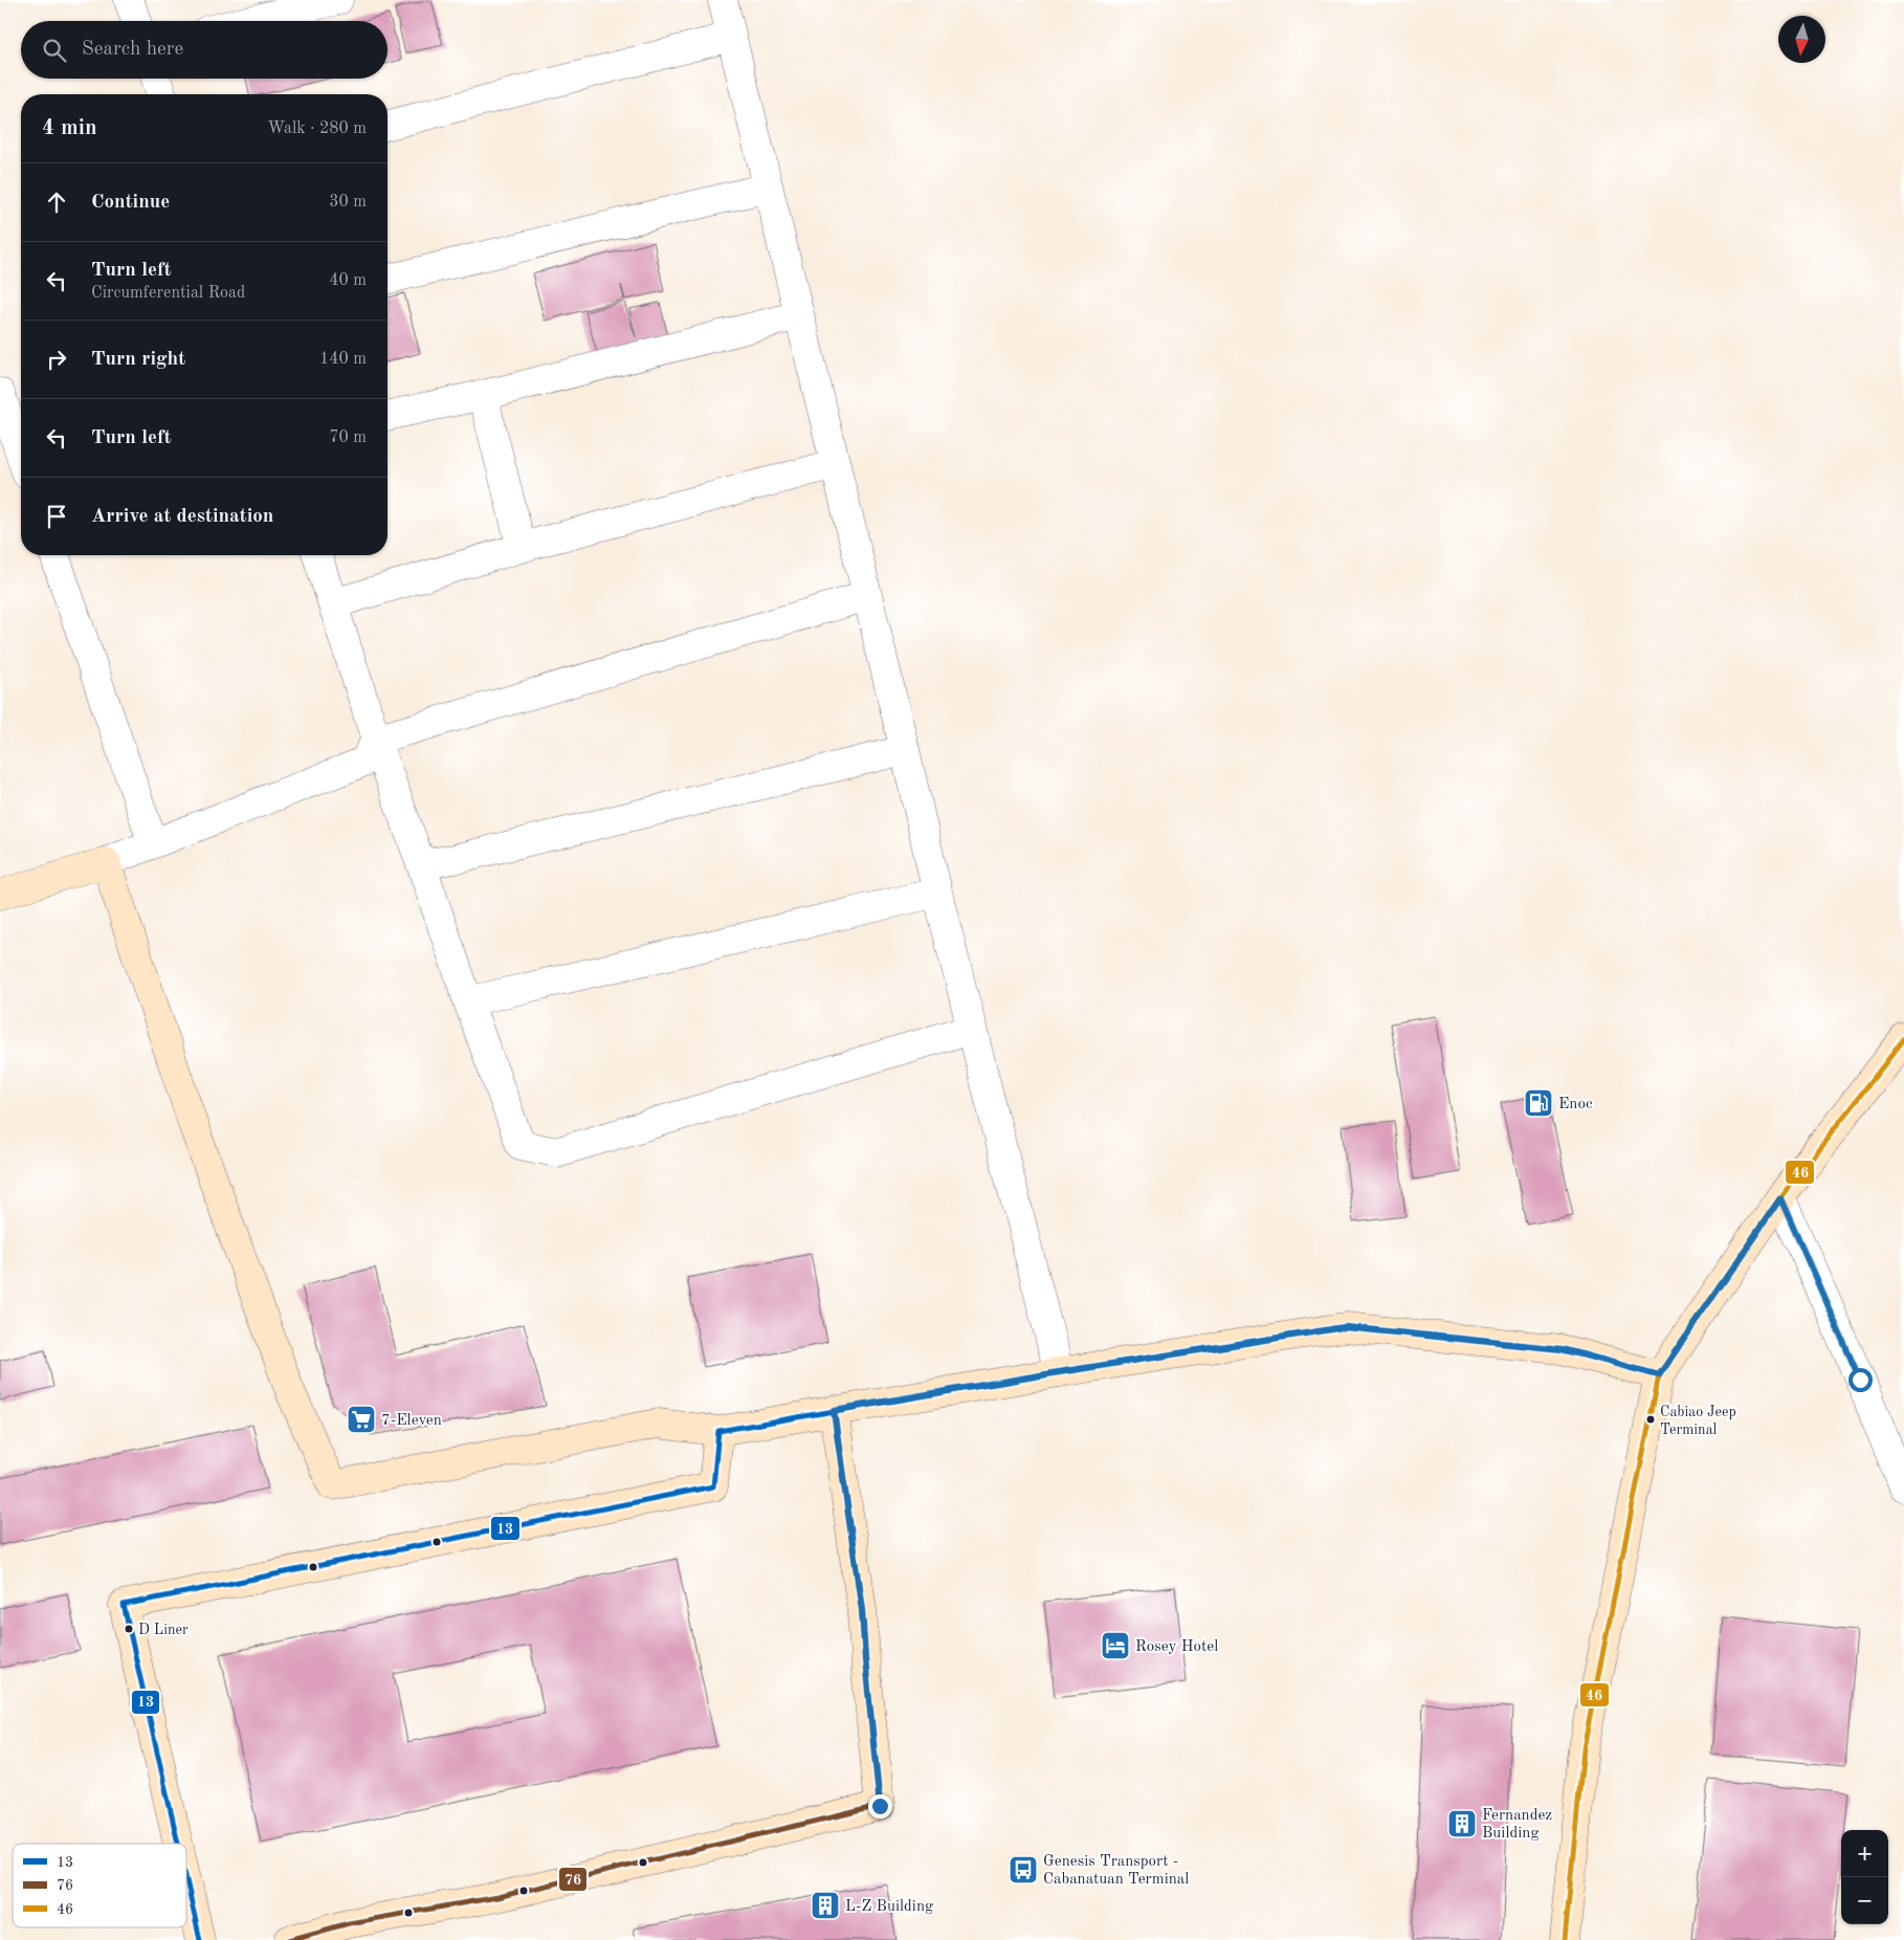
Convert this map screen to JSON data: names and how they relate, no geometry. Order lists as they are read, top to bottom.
{
  "places": {
    "fuel station": ["Enoc"],
    "supermarket": ["7-Eleven"],
    "other": ["Cabiao Jeep Terminal", "D Liner"],
    "hotel": ["Rosey Hotel"],
    "building": ["Fernandez Building", "L-Z Building"],
    "bus stop": ["Genesis Transport - Cabanatuan Terminal"]
  },
  "lines": ["transit line 46", "transit line 13", "transit line 76"],
  "legend": ["13", "76", "46"],
  "north": "bottom",
  "page": {
    "search": "Search here",
    "heading": ["4 min", "Walk · 280 m"],
    "list": [
      ["Continue", "30 m"],
      ["Turn left", "Circumferential Road", "40 m"],
      ["Turn right", "140 m"],
      ["Turn left", "70 m"],
      "Arrive at destination"
    ],
    "map_buttons": ["+", "−"]
  }
}
